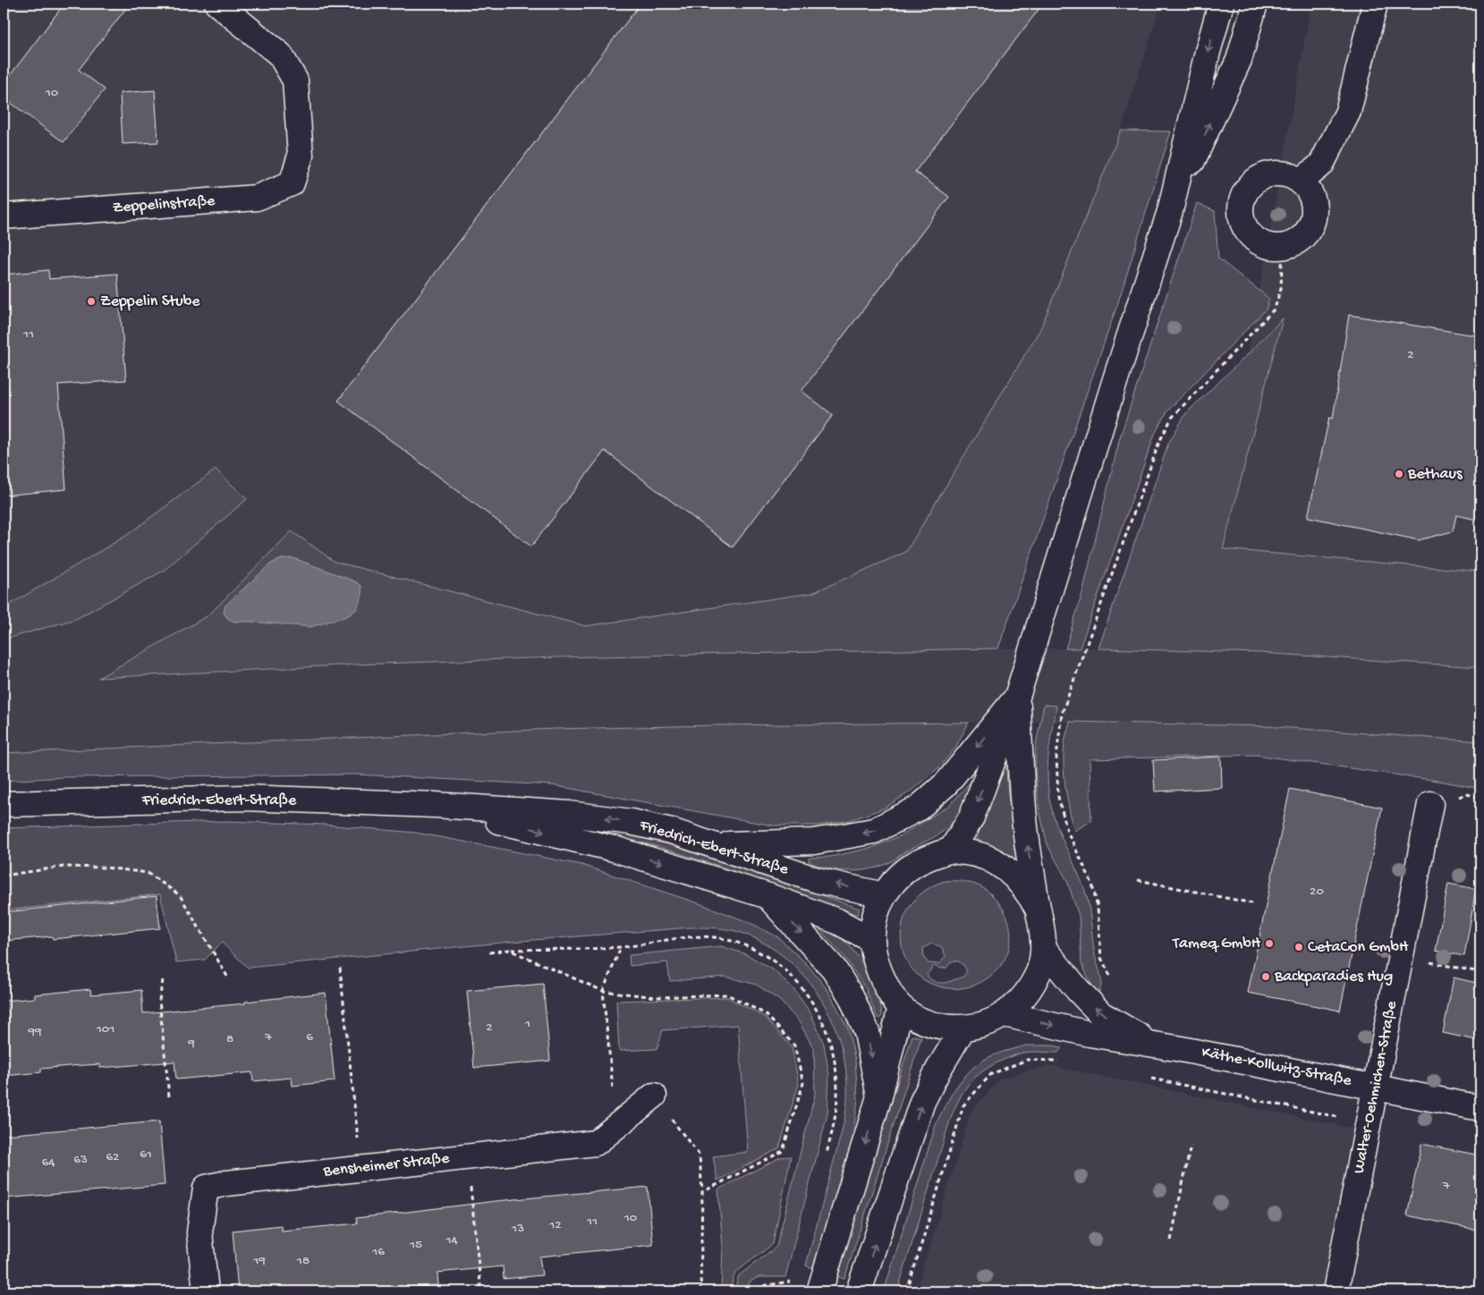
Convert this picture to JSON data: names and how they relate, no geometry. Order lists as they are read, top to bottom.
{
  "streets": {
    "street": [
      "Zeppelinstraße",
      "Friedrich-Ebert-Straße",
      "Käthe-Kollwitz-Straße",
      "Walter-Oehmichen-Straße",
      "Bensheimer Straße"
    ]
  },
  "crossings": [
    ["Käthe-Kollwitz-Straße", "Walter-Oehmichen-Straße"]
  ],
  "places": [
    "Zeppelin Stube",
    "Bethaus",
    "Tameq GmbH",
    "CetaCon GmbH",
    "Backparadies Hug"
  ],
  "house_numbers": [
    "10",
    "11",
    "2",
    "20",
    "1",
    "2",
    "101",
    "99",
    "7",
    "6",
    "8",
    "9",
    "61",
    "62",
    "63",
    "64",
    "7",
    "10",
    "11",
    "12",
    "13",
    "14",
    "15",
    "16",
    "19",
    "18"
  ]
}
